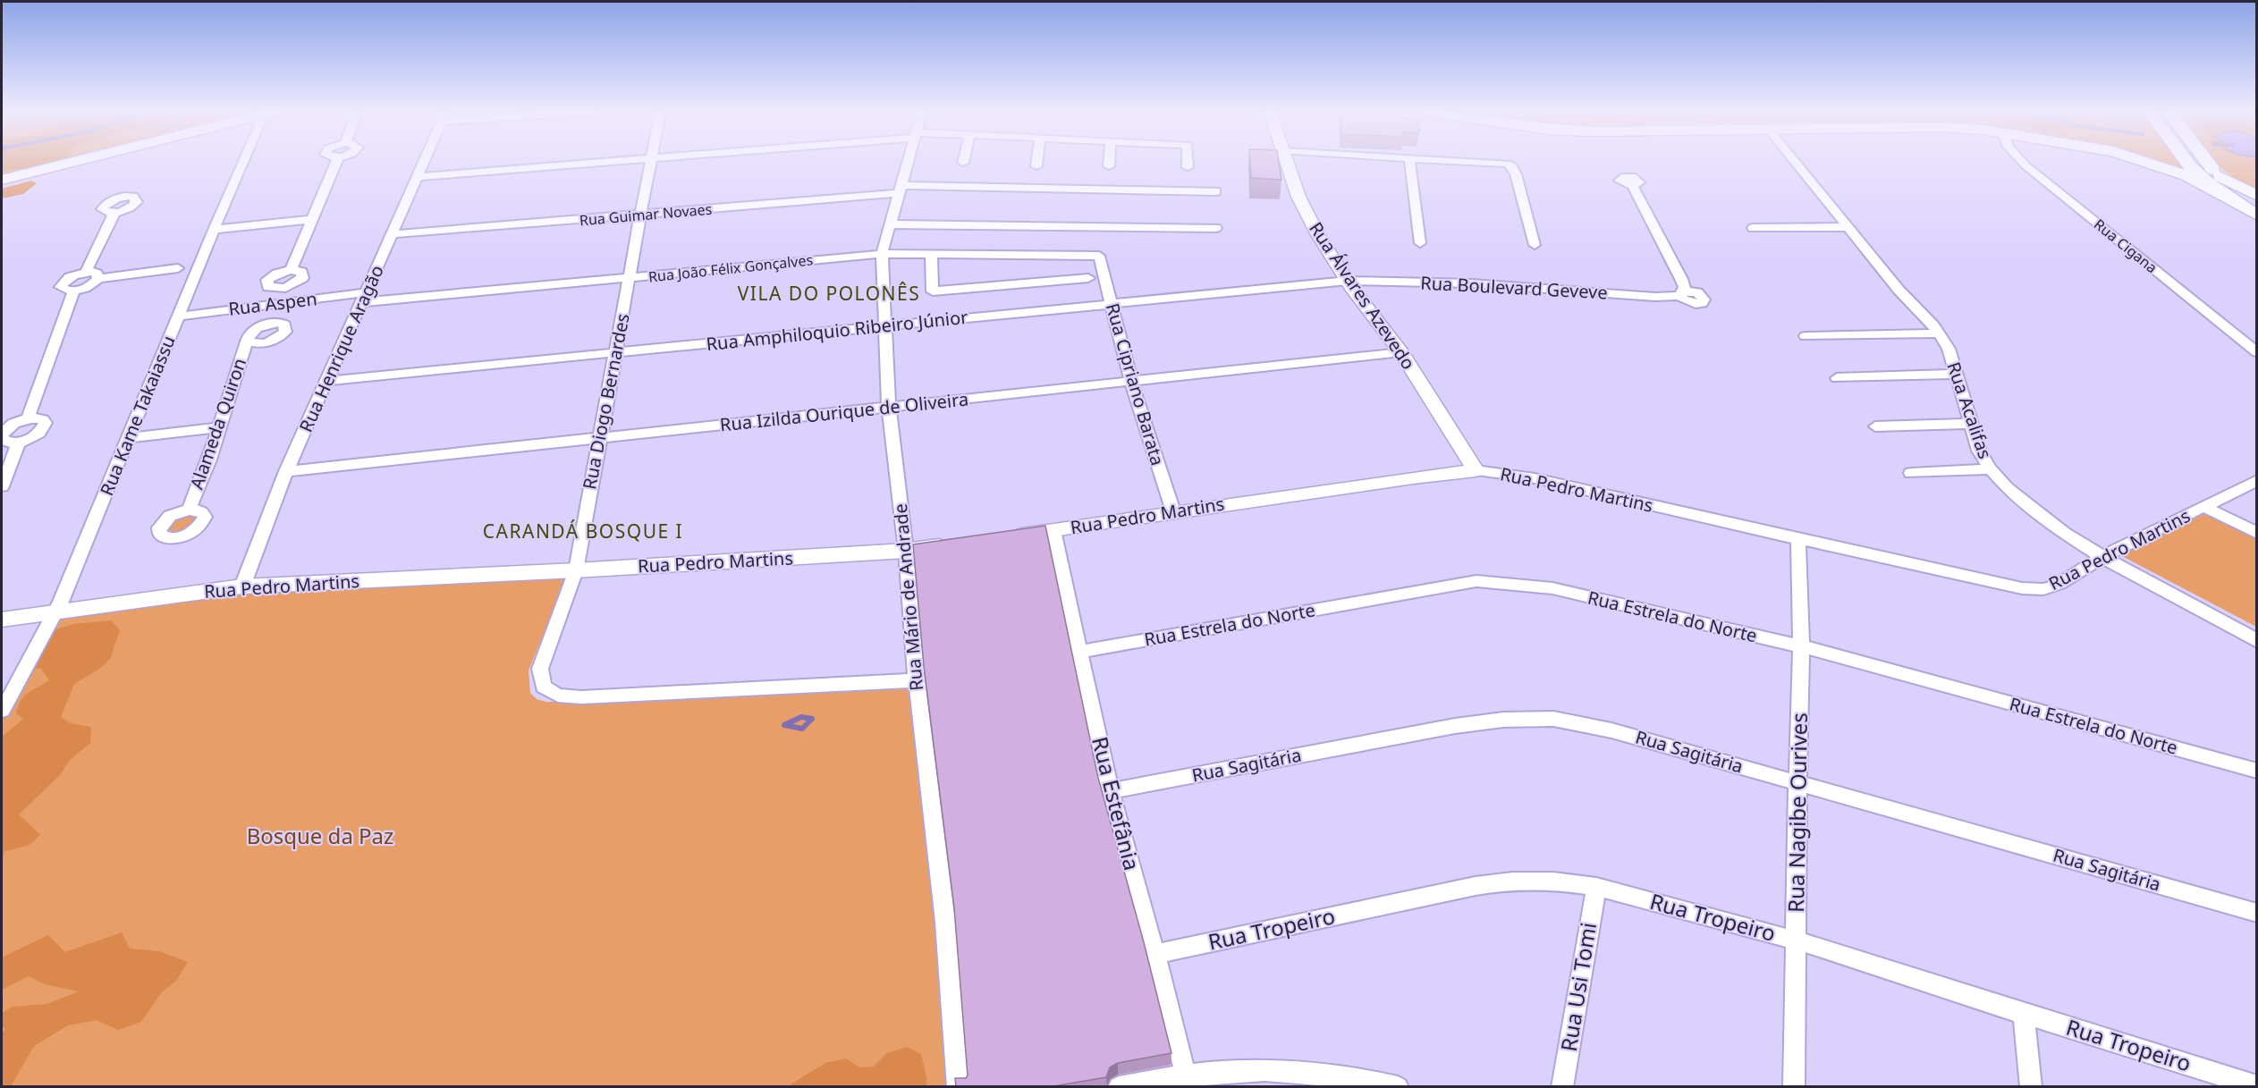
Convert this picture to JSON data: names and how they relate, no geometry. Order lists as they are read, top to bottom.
{
  "streets": {
    "street": [
      "Rua Guimar Novaes",
      "Rua Cigana",
      "Rua João Félix Gonçalves",
      "Rua Boulevard Geveve",
      "Rua Álvares Azevedo",
      "Rua Aspen",
      "Rua Amphiloquio Ribeiro Júnior",
      "Rua Henrique Aragão",
      "Rua Cipriano Barata",
      "Rua Diogo Bernardes",
      "Rua Acalifas",
      "Rua Izilda Ourique de Oliveira",
      "Rua Kame Takaiassu",
      "Alameda Quiron",
      "Rua Pedro Martins",
      "Rua Mário de Andrade",
      "Rua Estrela do Norte",
      "Rua Sagitária",
      "Rua Estefânia",
      "Rua Nagibe Ourives",
      "Rua Tropeiro",
      "Rua Usi Tomi"
    ]
  },
  "crossings": [
    ["Rua Guimar Novaes", "Rua Henrique Aragão"],
    ["Rua Guimar Novaes", "Rua Diogo Bernardes"],
    ["Rua Guimar Novaes", "Rua Mário de Andrade"],
    ["Rua João Félix Gonçalves", "Rua Aspen"],
    ["Rua João Félix Gonçalves", "Rua Henrique Aragão"],
    ["Rua João Félix Gonçalves", "Rua Cipriano Barata"],
    ["Rua João Félix Gonçalves", "Rua Diogo Bernardes"],
    ["Rua João Félix Gonçalves", "Rua Mário de Andrade"],
    ["Rua Boulevard Geveve", "Rua Álvares Azevedo"],
    ["Rua Boulevard Geveve", "Rua Amphiloquio Ribeiro Júnior"],
    ["Rua Álvares Azevedo", "Rua Amphiloquio Ribeiro Júnior"],
    ["Rua Álvares Azevedo", "Rua Izilda Ourique de Oliveira"],
    ["Rua Álvares Azevedo", "Rua Pedro Martins"],
    ["Rua Aspen", "Rua Henrique Aragão"],
    ["Rua Aspen", "Rua Kame Takaiassu"],
    ["Rua Amphiloquio Ribeiro Júnior", "Rua Henrique Aragão"],
    ["Rua Amphiloquio Ribeiro Júnior", "Rua Cipriano Barata"],
    ["Rua Amphiloquio Ribeiro Júnior", "Rua Diogo Bernardes"],
    ["Rua Amphiloquio Ribeiro Júnior", "Rua Mário de Andrade"],
    ["Rua Henrique Aragão", "Rua Izilda Ourique de Oliveira"],
    ["Rua Henrique Aragão", "Rua Pedro Martins"],
    ["Rua Cipriano Barata", "Rua Izilda Ourique de Oliveira"],
    ["Rua Cipriano Barata", "Rua Pedro Martins"],
    ["Rua Diogo Bernardes", "Rua Izilda Ourique de Oliveira"],
    ["Rua Diogo Bernardes", "Rua Pedro Martins"],
    ["Rua Diogo Bernardes", "Rua Mário de Andrade"],
    ["Rua Acalifas", "Rua Pedro Martins"],
    ["Rua Izilda Ourique de Oliveira", "Rua Mário de Andrade"],
    ["Rua Kame Takaiassu", "Rua Pedro Martins"],
    ["Rua Pedro Martins", "Rua Mário de Andrade"],
    ["Rua Pedro Martins", "Rua Estefânia"],
    ["Rua Pedro Martins", "Rua Nagibe Ourives"],
    ["Rua Estrela do Norte", "Rua Estefânia"],
    ["Rua Estrela do Norte", "Rua Nagibe Ourives"],
    ["Rua Sagitária", "Rua Estefânia"],
    ["Rua Sagitária", "Rua Nagibe Ourives"],
    ["Rua Estefânia", "Rua Tropeiro"],
    ["Rua Nagibe Ourives", "Rua Tropeiro"],
    ["Rua Tropeiro", "Rua Usi Tomi"]
  ],
  "districts": ["VILA DO POLONÊS", "CARANDÁ BOSQUE I"],
  "parks": ["Bosque da Paz"]
}
